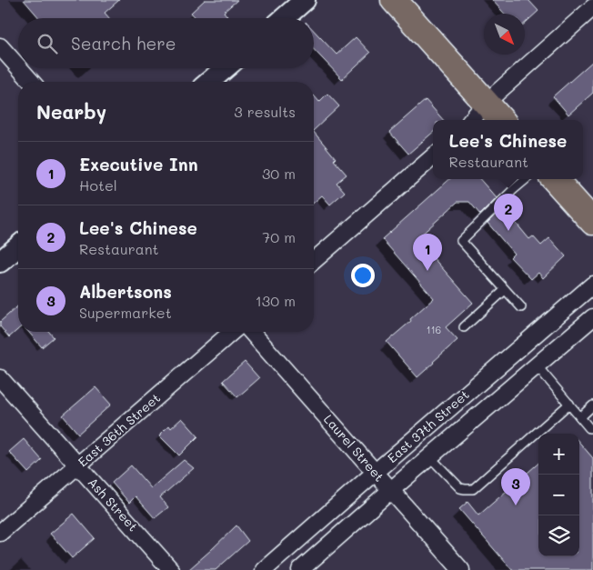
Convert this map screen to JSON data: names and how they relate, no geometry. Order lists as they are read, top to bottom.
{
  "streets": {
    "street": [
      "East 37th Street",
      "East 36th Street",
      "Laurel Street",
      "Ash Street"
    ]
  },
  "crossings": [
    ["East 37th Street", "Laurel Street"],
    ["East 36th Street", "Ash Street"]
  ],
  "house_numbers": ["116"],
  "north": "bottom right",
  "page": {
    "search": "Search here",
    "heading": ["Nearby", "3 results"],
    "popup": ["Lee's Chinese", "Restaurant"],
    "list": [
      {
        "mark": "1",
        "name": "Executive Inn",
        "note": "Hotel",
        "value": "30 m"
      },
      {
        "mark": "2",
        "name": "Lee's Chinese",
        "note": "Restaurant",
        "value": "70 m"
      },
      {
        "mark": "3",
        "name": "Albertsons",
        "note": "Supermarket",
        "value": "130 m"
      }
    ],
    "pins": ["2", "1", "3"],
    "map_buttons": ["+", "−"]
  }
}
